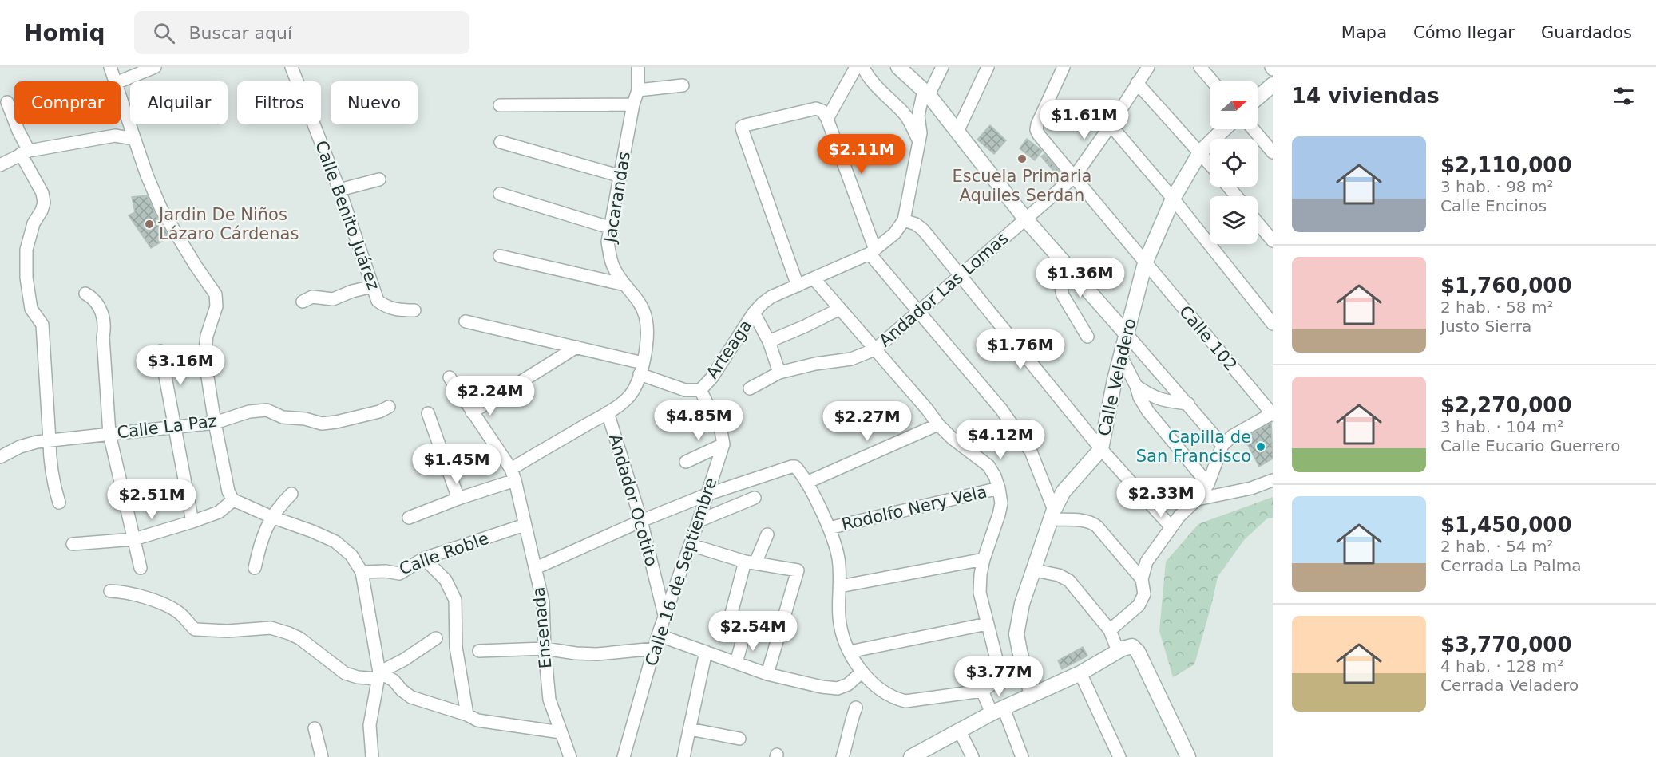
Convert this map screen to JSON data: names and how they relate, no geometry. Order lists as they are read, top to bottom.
{
  "streets": {
    "main road": ["Calle Veladero"],
    "street": [
      "Jacarandas",
      "Calle Benito Juárez",
      "Andador Las Lomas",
      "Calle 102",
      "Arteaga",
      "Calle La Paz",
      "Andador Ocotito",
      "Rodolfo Nery Vela",
      "Calle Roble",
      "Calle 16 de Septiembre",
      "Ensenada"
    ]
  },
  "crossings": [
    ["Jacarandas", "Arteaga"],
    ["Jacarandas", "Andador Ocotito"],
    ["Jacarandas", "Ensenada"],
    ["Andador Las Lomas", "Calle 102"],
    ["Calle 102", "Calle Veladero"],
    ["Andador Ocotito", "Calle 16 de Septiembre"],
    ["Calle Roble", "Ensenada"]
  ],
  "places": ["Escuela Primaria Aquiles Serdan", "Jardin De Niños Lázaro Cárdenas", "Capilla de San Francisco"],
  "north": "right",
  "page": {
    "header": "Homiq",
    "search": "Buscar aquí",
    "nav": ["Mapa", "Cómo llegar", "Guardados"],
    "heading": "14 viviendas",
    "chip": [
      "Comprar",
      "Alquilar",
      "Filtros",
      "Nuevo"
    ],
    "price": [
      "$1.61M",
      "$2.11M",
      "$1.36M",
      "$1.76M",
      "$3.16M",
      "$2.24M",
      "$4.85M",
      "$2.27M",
      "$4.12M",
      "$1.45M",
      "$2.33M",
      "$2.51M",
      "$2.54M",
      "$3.77M"
    ],
    "list": [
      {
        "name": "$2,110,000",
        "note": "3 hab. · 98 m² · Calle Encinos"
      },
      {
        "name": "$1,760,000",
        "note": "2 hab. · 58 m² · Justo Sierra"
      },
      {
        "name": "$2,270,000",
        "note": "3 hab. · 104 m² · Calle Eucario Guerrero"
      },
      {
        "name": "$1,450,000",
        "note": "2 hab. · 54 m² · Cerrada La Palma"
      },
      {
        "name": "$3,770,000",
        "note": "4 hab. · 128 m² · Cerrada Veladero"
      }
    ]
  }
}
